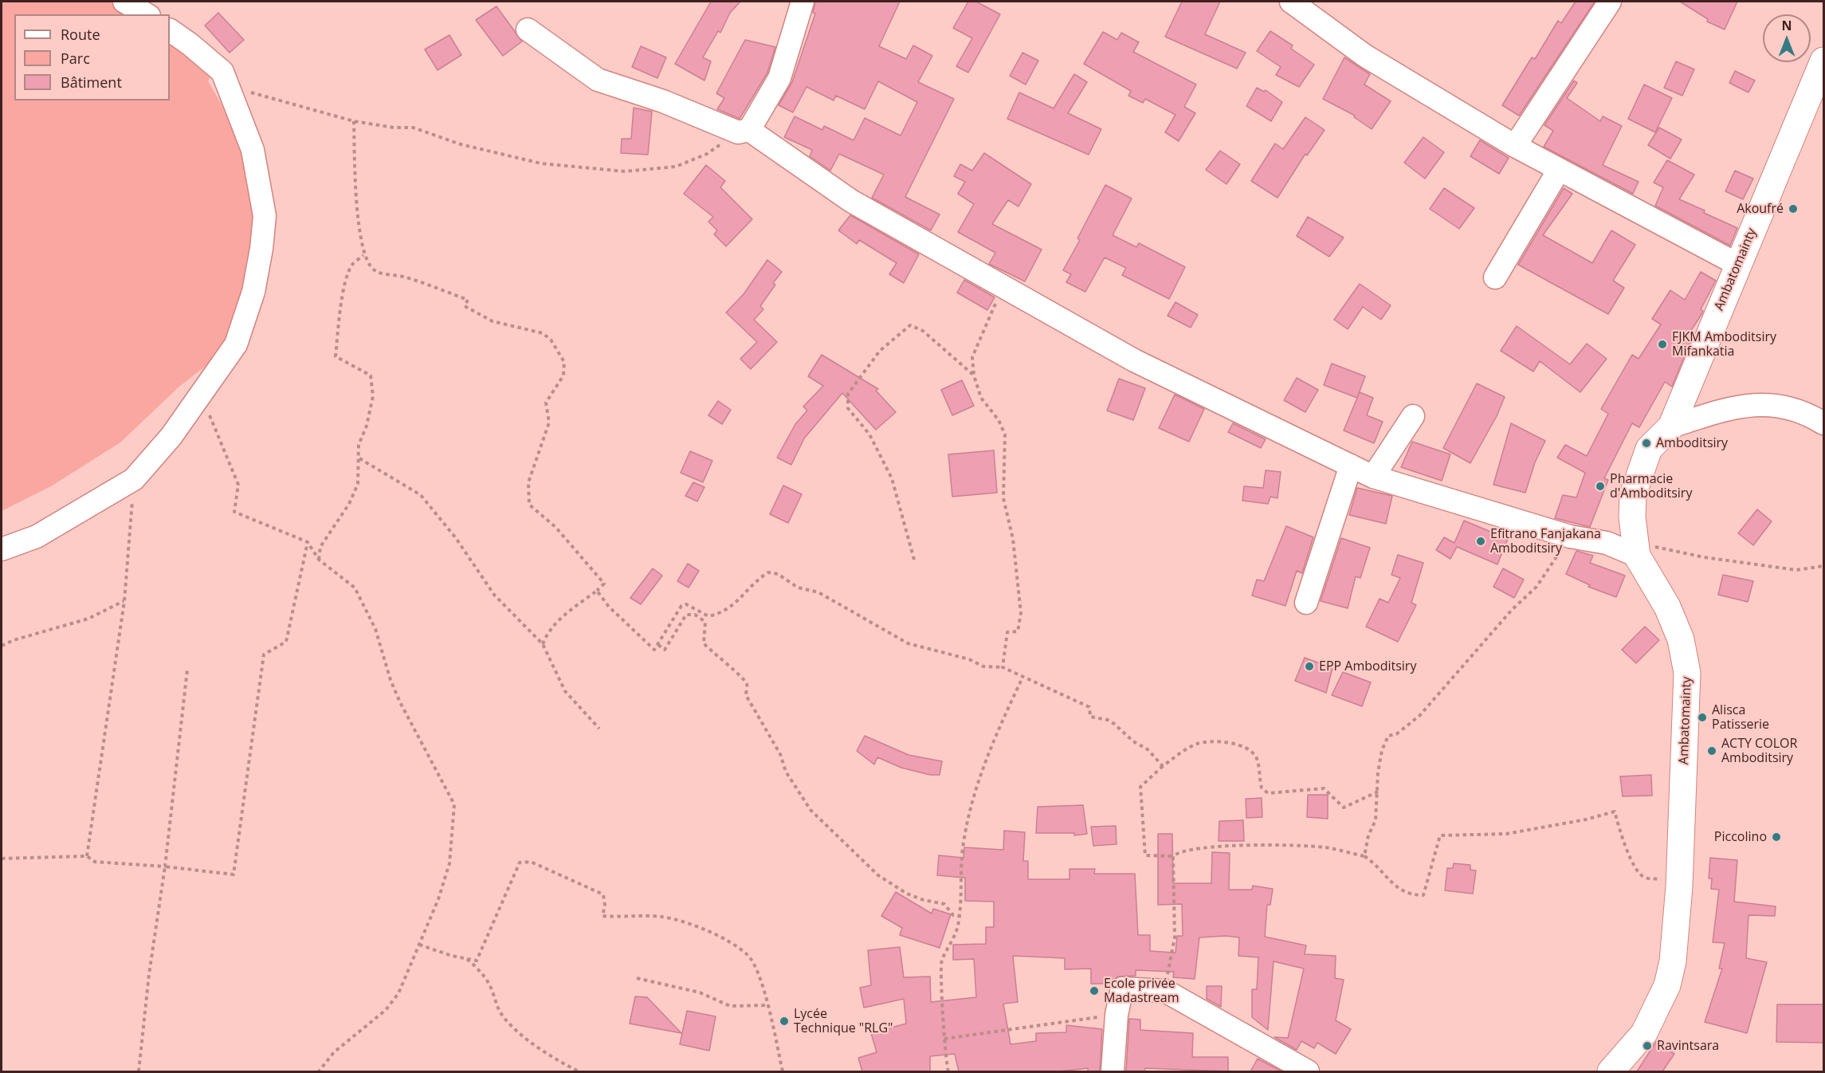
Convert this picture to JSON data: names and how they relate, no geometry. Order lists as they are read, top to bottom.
{
  "streets": {
    "main road": ["Ambatomainty"]
  },
  "places": [
    "Akoufré",
    "FJKM Amboditsiry Mifankatia",
    "Amboditsiry",
    "Pharmacie d'Amboditsiry",
    "Efitrano Fanjakana Amboditsiry",
    "EPP Amboditsiry",
    "Alisca Patisserie",
    "ACTY COLOR Amboditsiry",
    "Piccolino",
    "Ecole privée Madastream",
    "Lycée Technique \"RLG\"",
    "Ravintsara"
  ],
  "legend": ["Route", "Parc", "Bâtiment"],
  "north": "top"
}
